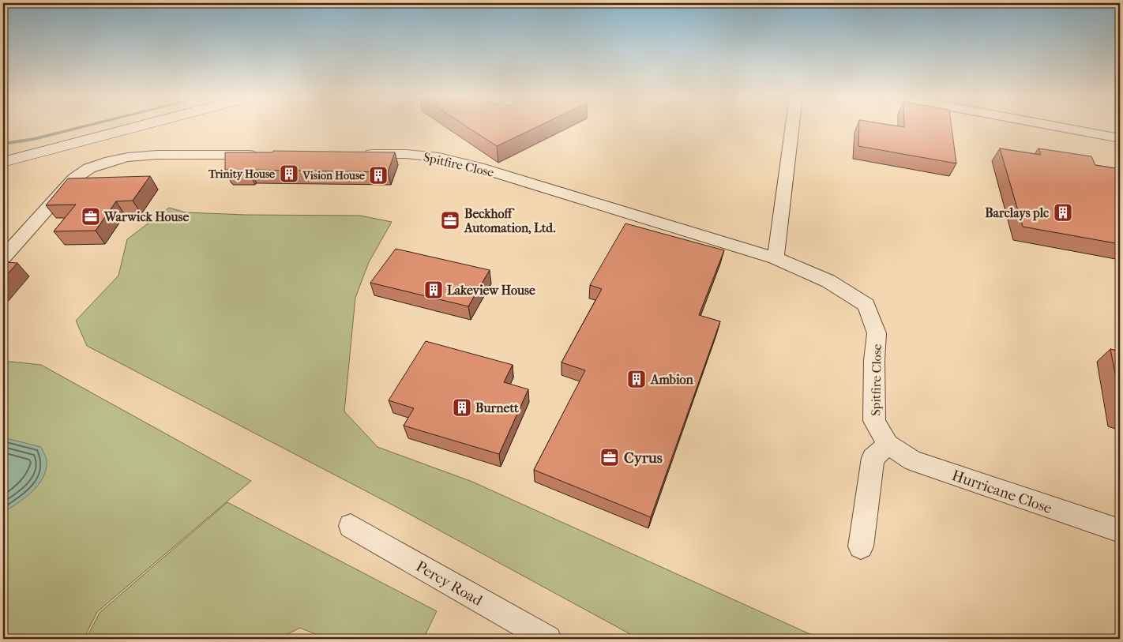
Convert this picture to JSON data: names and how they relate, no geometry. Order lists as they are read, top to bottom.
{
  "streets": {
    "street": ["Spitfire Close", "Hurricane Close", "Percy Road"]
  },
  "crossings": [
    ["Spitfire Close", "Hurricane Close"]
  ],
  "places": {
    "building": [
      "Trinity House",
      "Vision House",
      "Barclays plc",
      "Lakeview House",
      "Ambion",
      "Burnett"
    ],
    "office": ["Warwick House", "Beckhoff Automation, Ltd.", "Cyrus"]
  }
}
